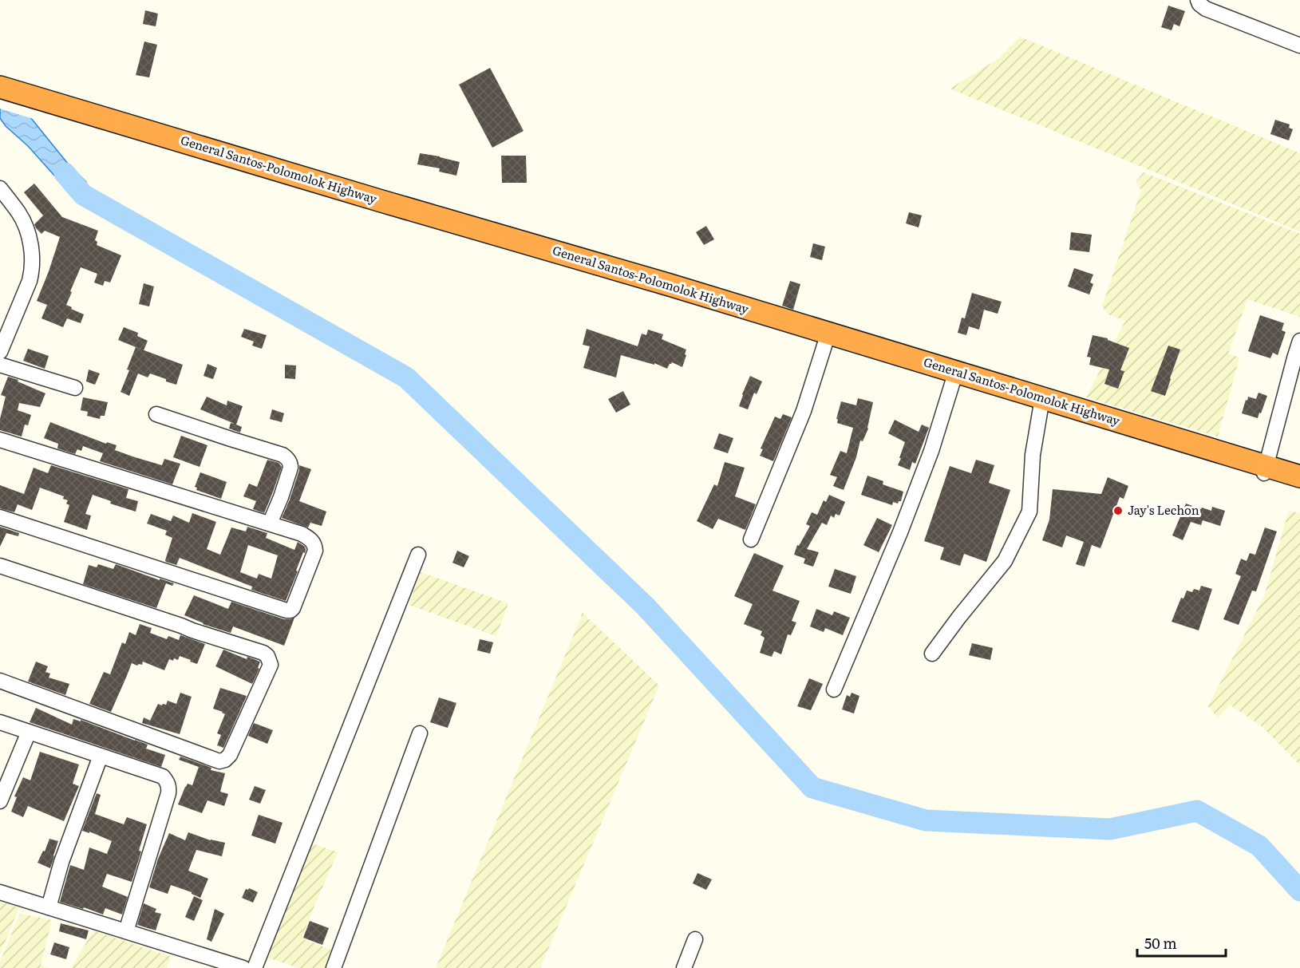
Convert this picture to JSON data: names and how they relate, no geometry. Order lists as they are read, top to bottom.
{
  "streets": {
    "highway": ["General Santos-Polomolok Highway"]
  },
  "places": ["Jay's Lechon"],
  "scale_bar": "50 m"
}
